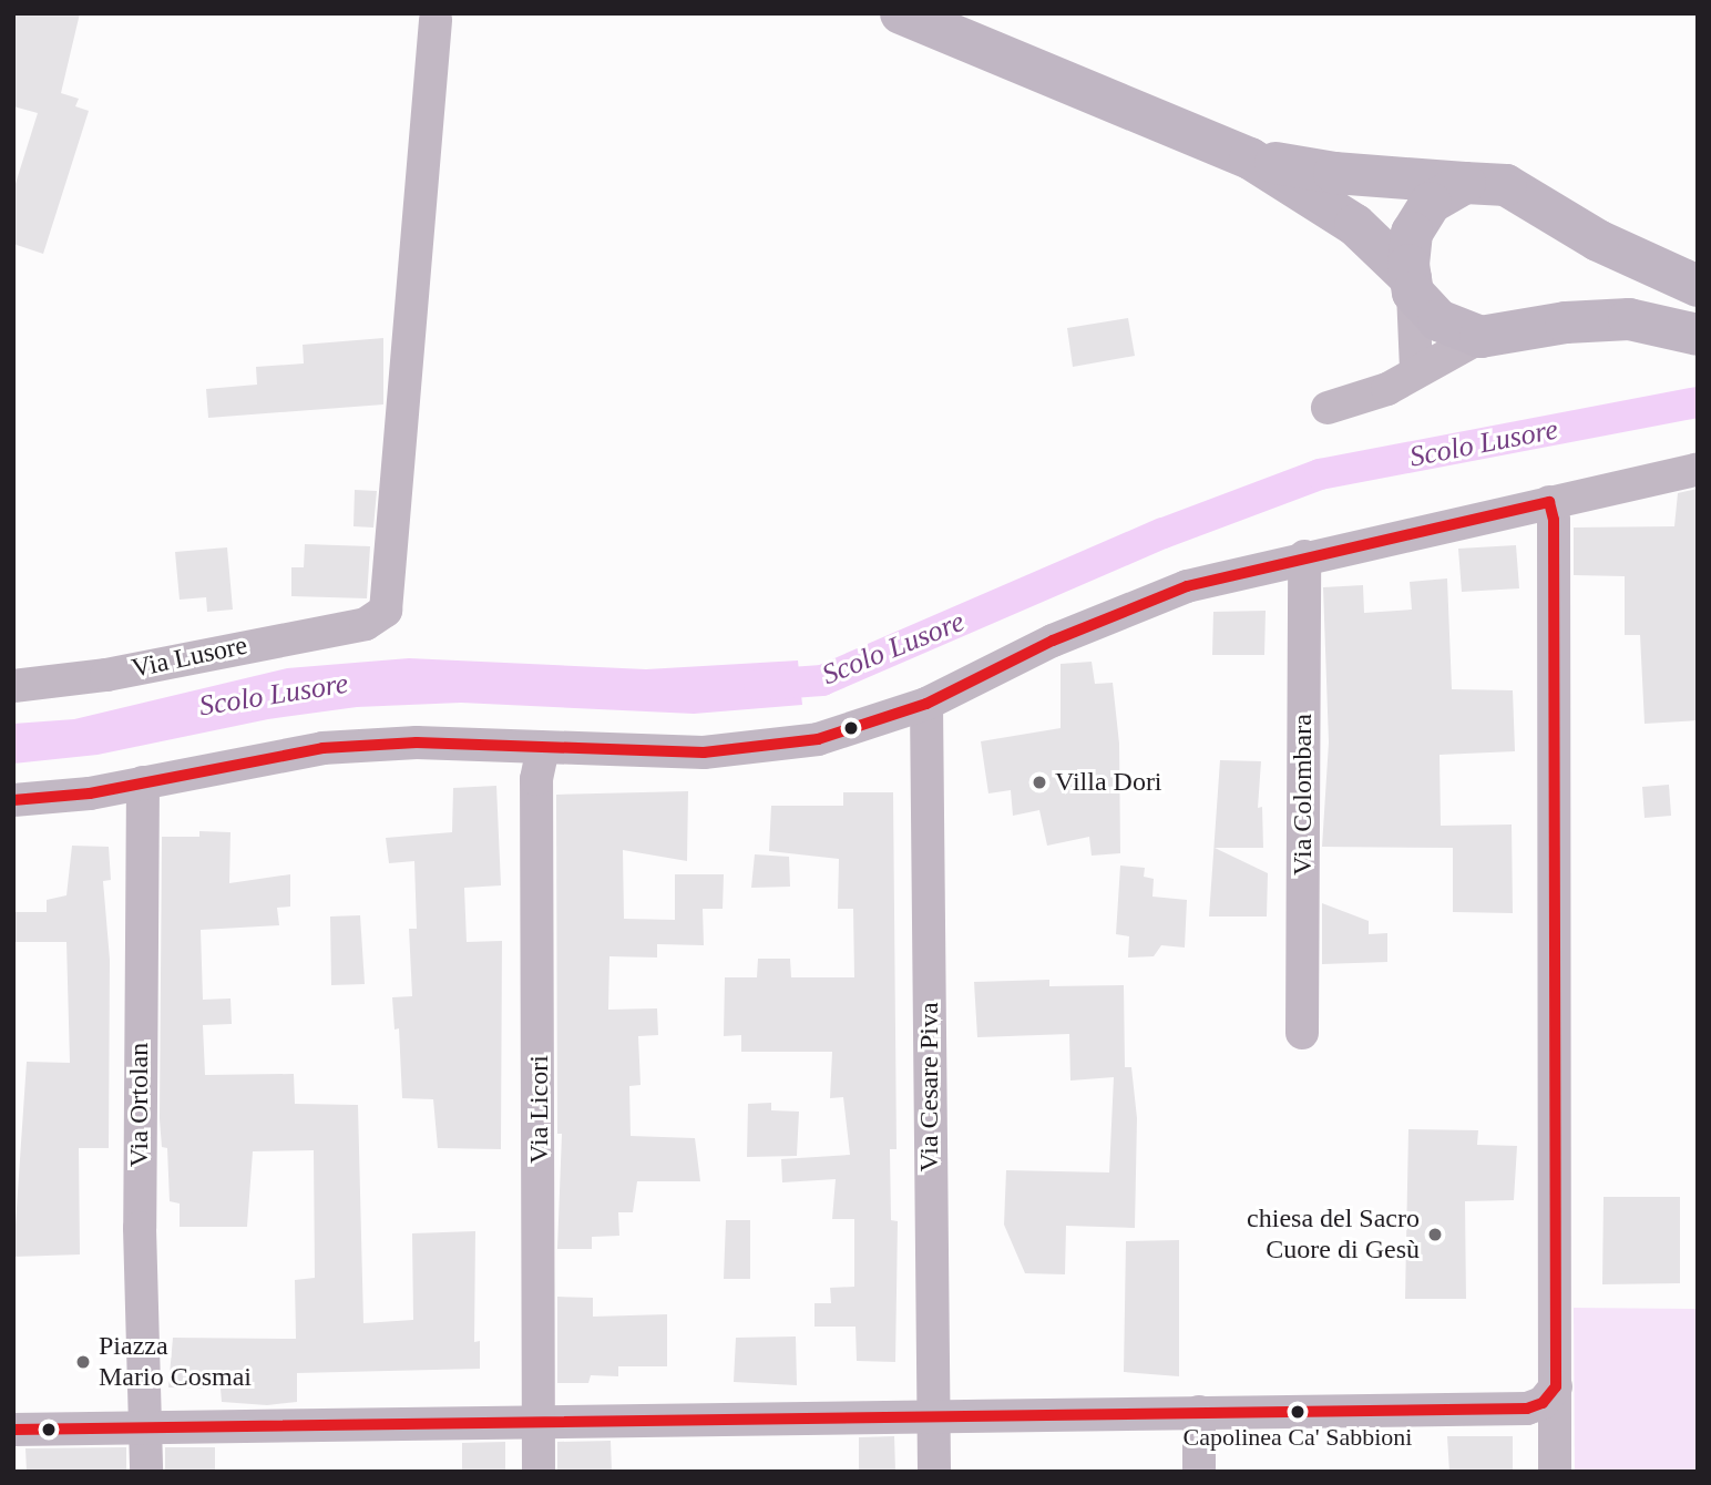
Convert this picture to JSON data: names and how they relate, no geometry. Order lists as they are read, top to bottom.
{
  "streets": {
    "street": [
      "Via Lusore",
      "Via Colombara",
      "Via Cesare Piva",
      "Via Ortolan",
      "Via Licori"
    ]
  },
  "water": ["Scolo Lusore"],
  "places": [
    "Villa Dori",
    "chiesa del Sacro Cuore di Gesù",
    "Piazza Mario Cosmai",
    "Capolinea Ca' Sabbioni"
  ]
}
